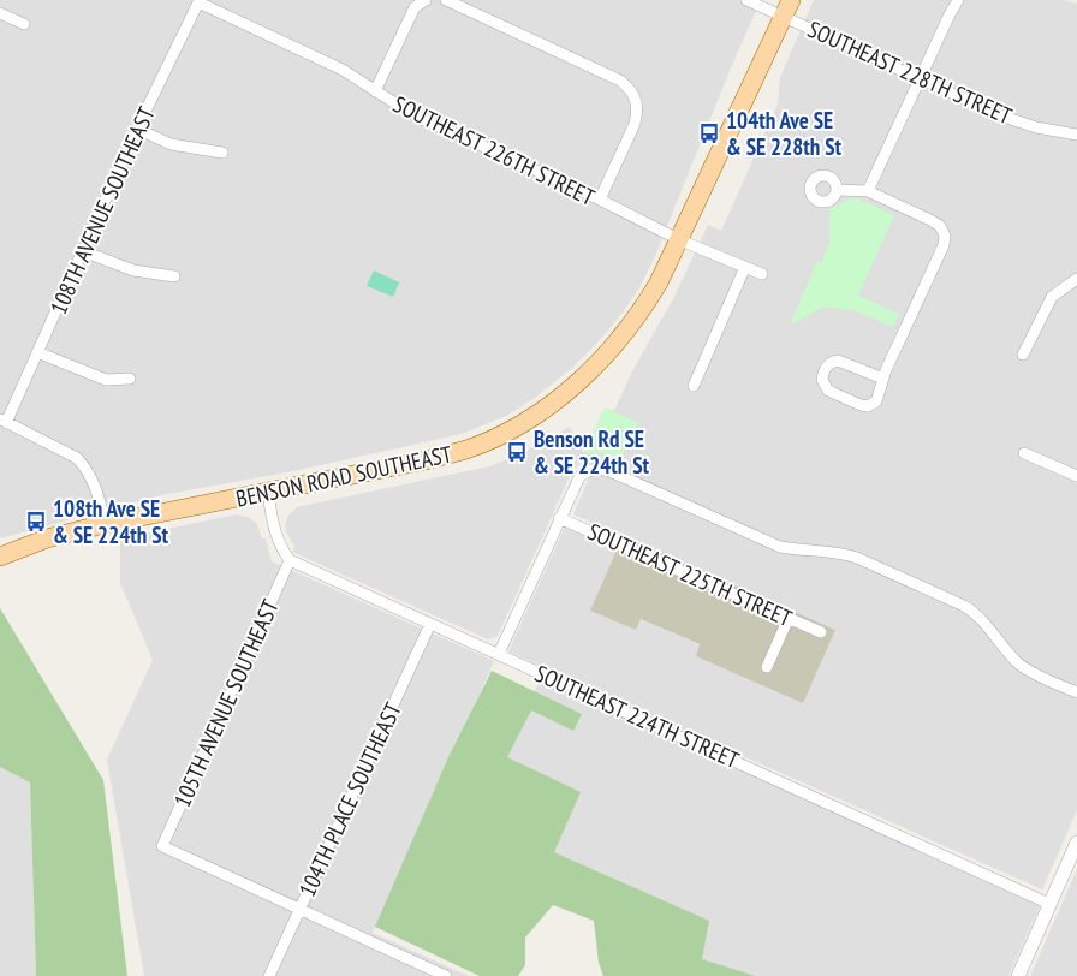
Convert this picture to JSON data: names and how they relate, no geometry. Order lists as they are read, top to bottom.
{
  "streets": {
    "main road": ["BENSON ROAD SOUTHEAST"],
    "street": [
      "SOUTHEAST 228TH STREET",
      "SOUTHEAST 226TH STREET",
      "108TH AVENUE SOUTHEAST",
      "SOUTHEAST 225TH STREET",
      "105TH AVENUE SOUTHEAST",
      "SOUTHEAST 224TH STREET",
      "104TH PLACE SOUTHEAST"
    ]
  },
  "crossings": [
    ["SOUTHEAST 228TH STREET", "BENSON ROAD SOUTHEAST"],
    ["SOUTHEAST 226TH STREET", "108TH AVENUE SOUTHEAST"],
    ["SOUTHEAST 226TH STREET", "BENSON ROAD SOUTHEAST"],
    ["105TH AVENUE SOUTHEAST", "SOUTHEAST 224TH STREET"],
    ["105TH AVENUE SOUTHEAST", "104TH PLACE SOUTHEAST"],
    ["SOUTHEAST 224TH STREET", "104TH PLACE SOUTHEAST"]
  ],
  "places": {
    "bus stop": ["104th Ave SE & SE 228th St", "Benson Rd SE & SE 224th St", "108th Ave SE & SE 224th St"]
  }
}
